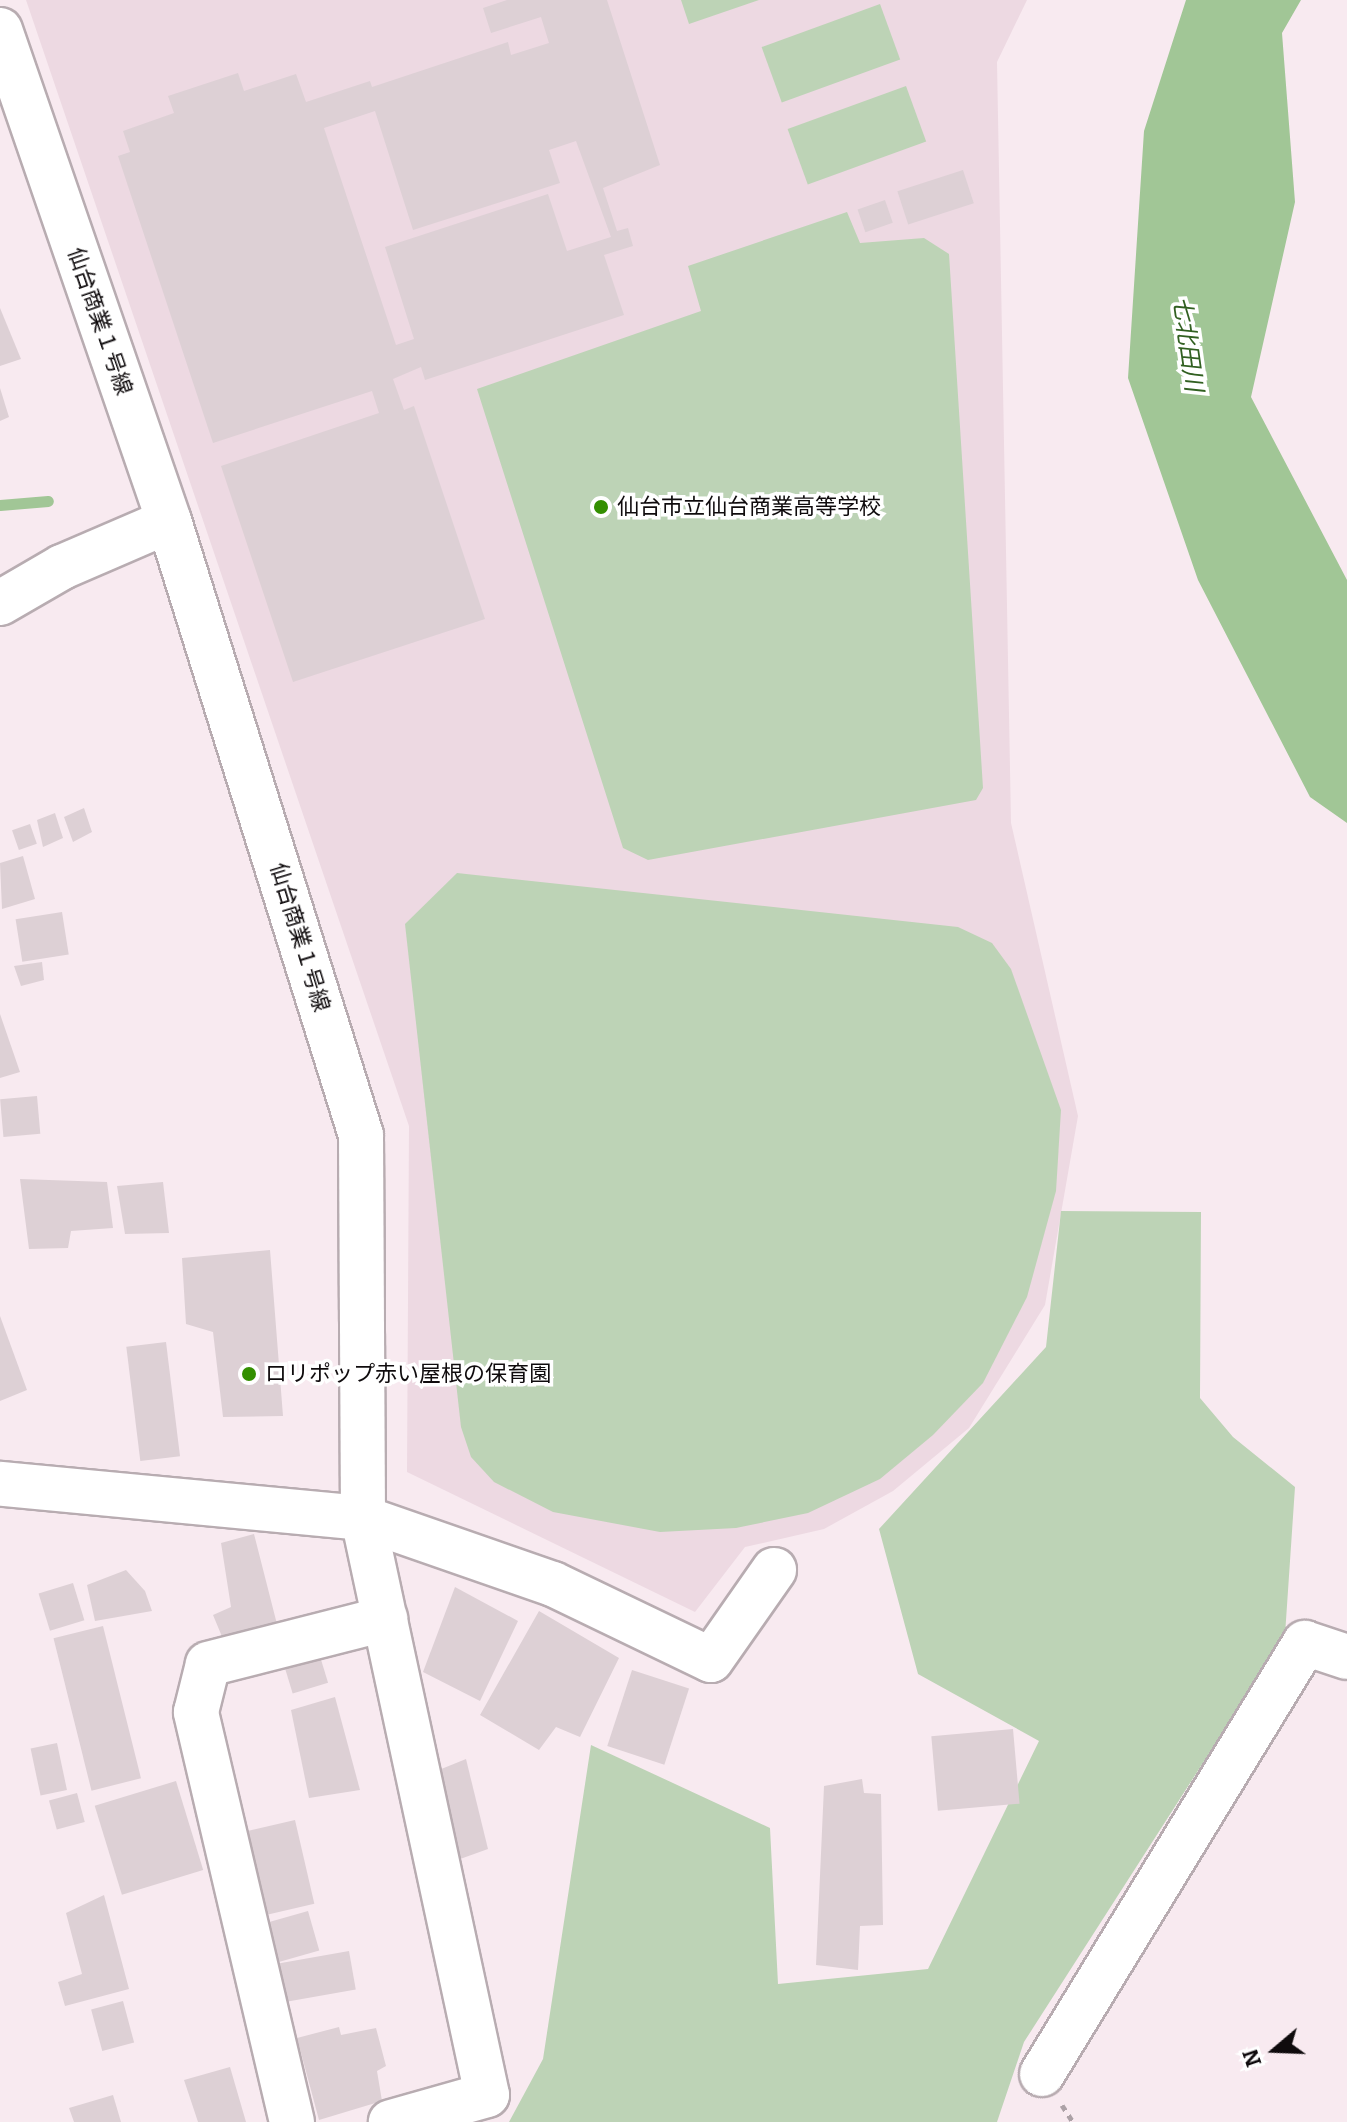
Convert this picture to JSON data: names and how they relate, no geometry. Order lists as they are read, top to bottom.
{
  "streets": {
    "street": ["仙台商業１号線"]
  },
  "water": ["七北田川"],
  "places": ["仙台市立仙台商業高等学校", "ロリポップ赤い屋根の保育園"],
  "north": "left"
}
